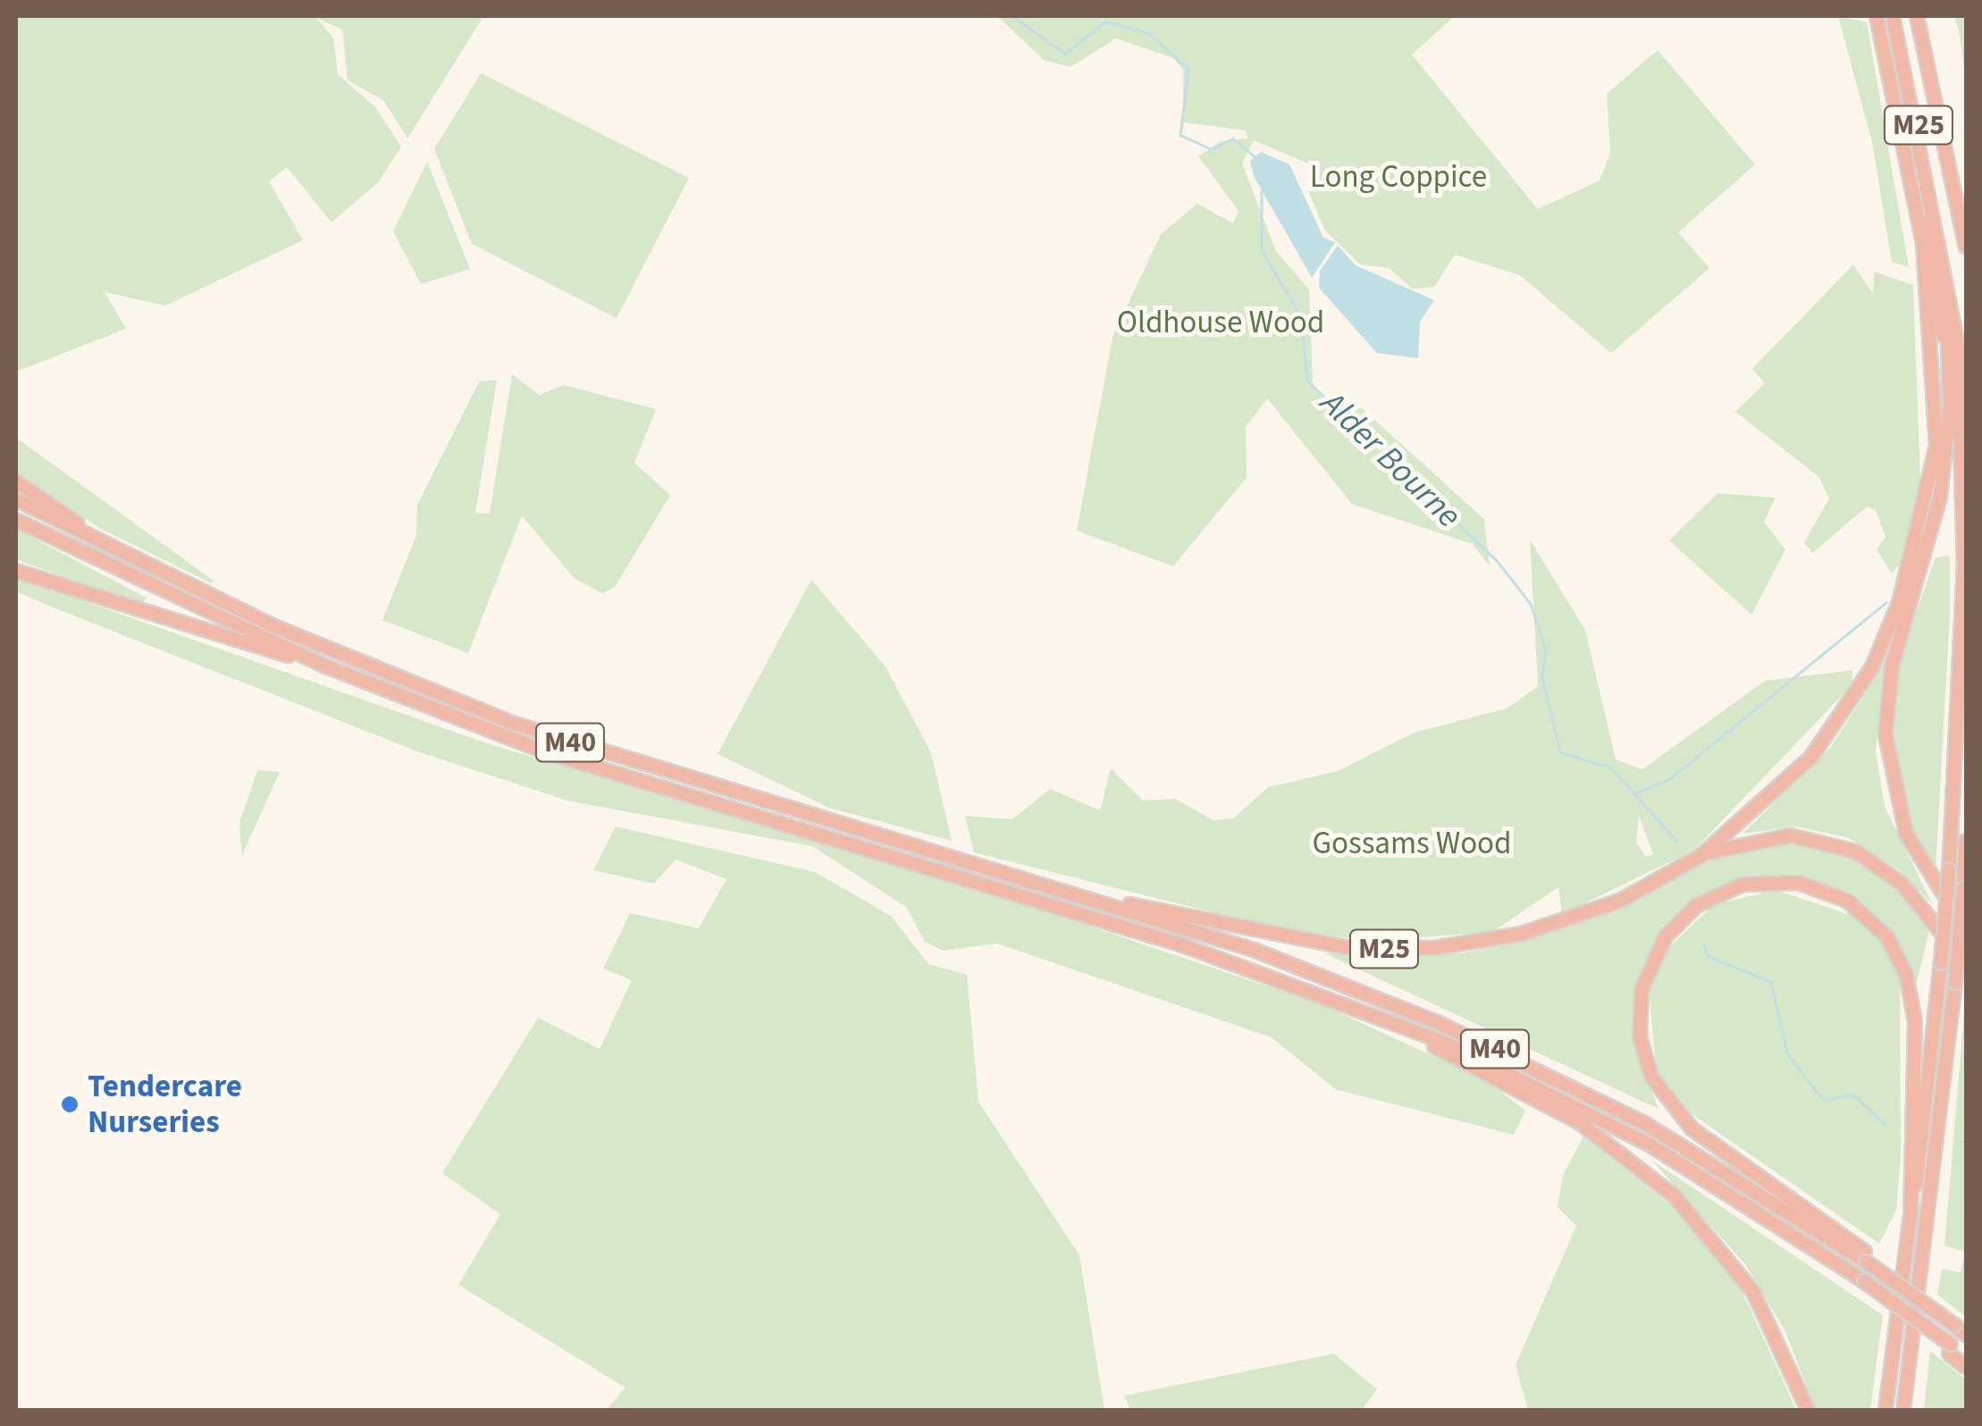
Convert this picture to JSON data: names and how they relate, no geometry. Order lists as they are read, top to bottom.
{
  "streets": {
    "highway": ["M25", "M40"]
  },
  "crossings": [
    ["M25", "M40"]
  ],
  "water": ["Alder Bourne"],
  "parks": ["Long Coppice", "Oldhouse Wood", "Gossams Wood"],
  "places": ["Tendercare Nurseries"]
}
